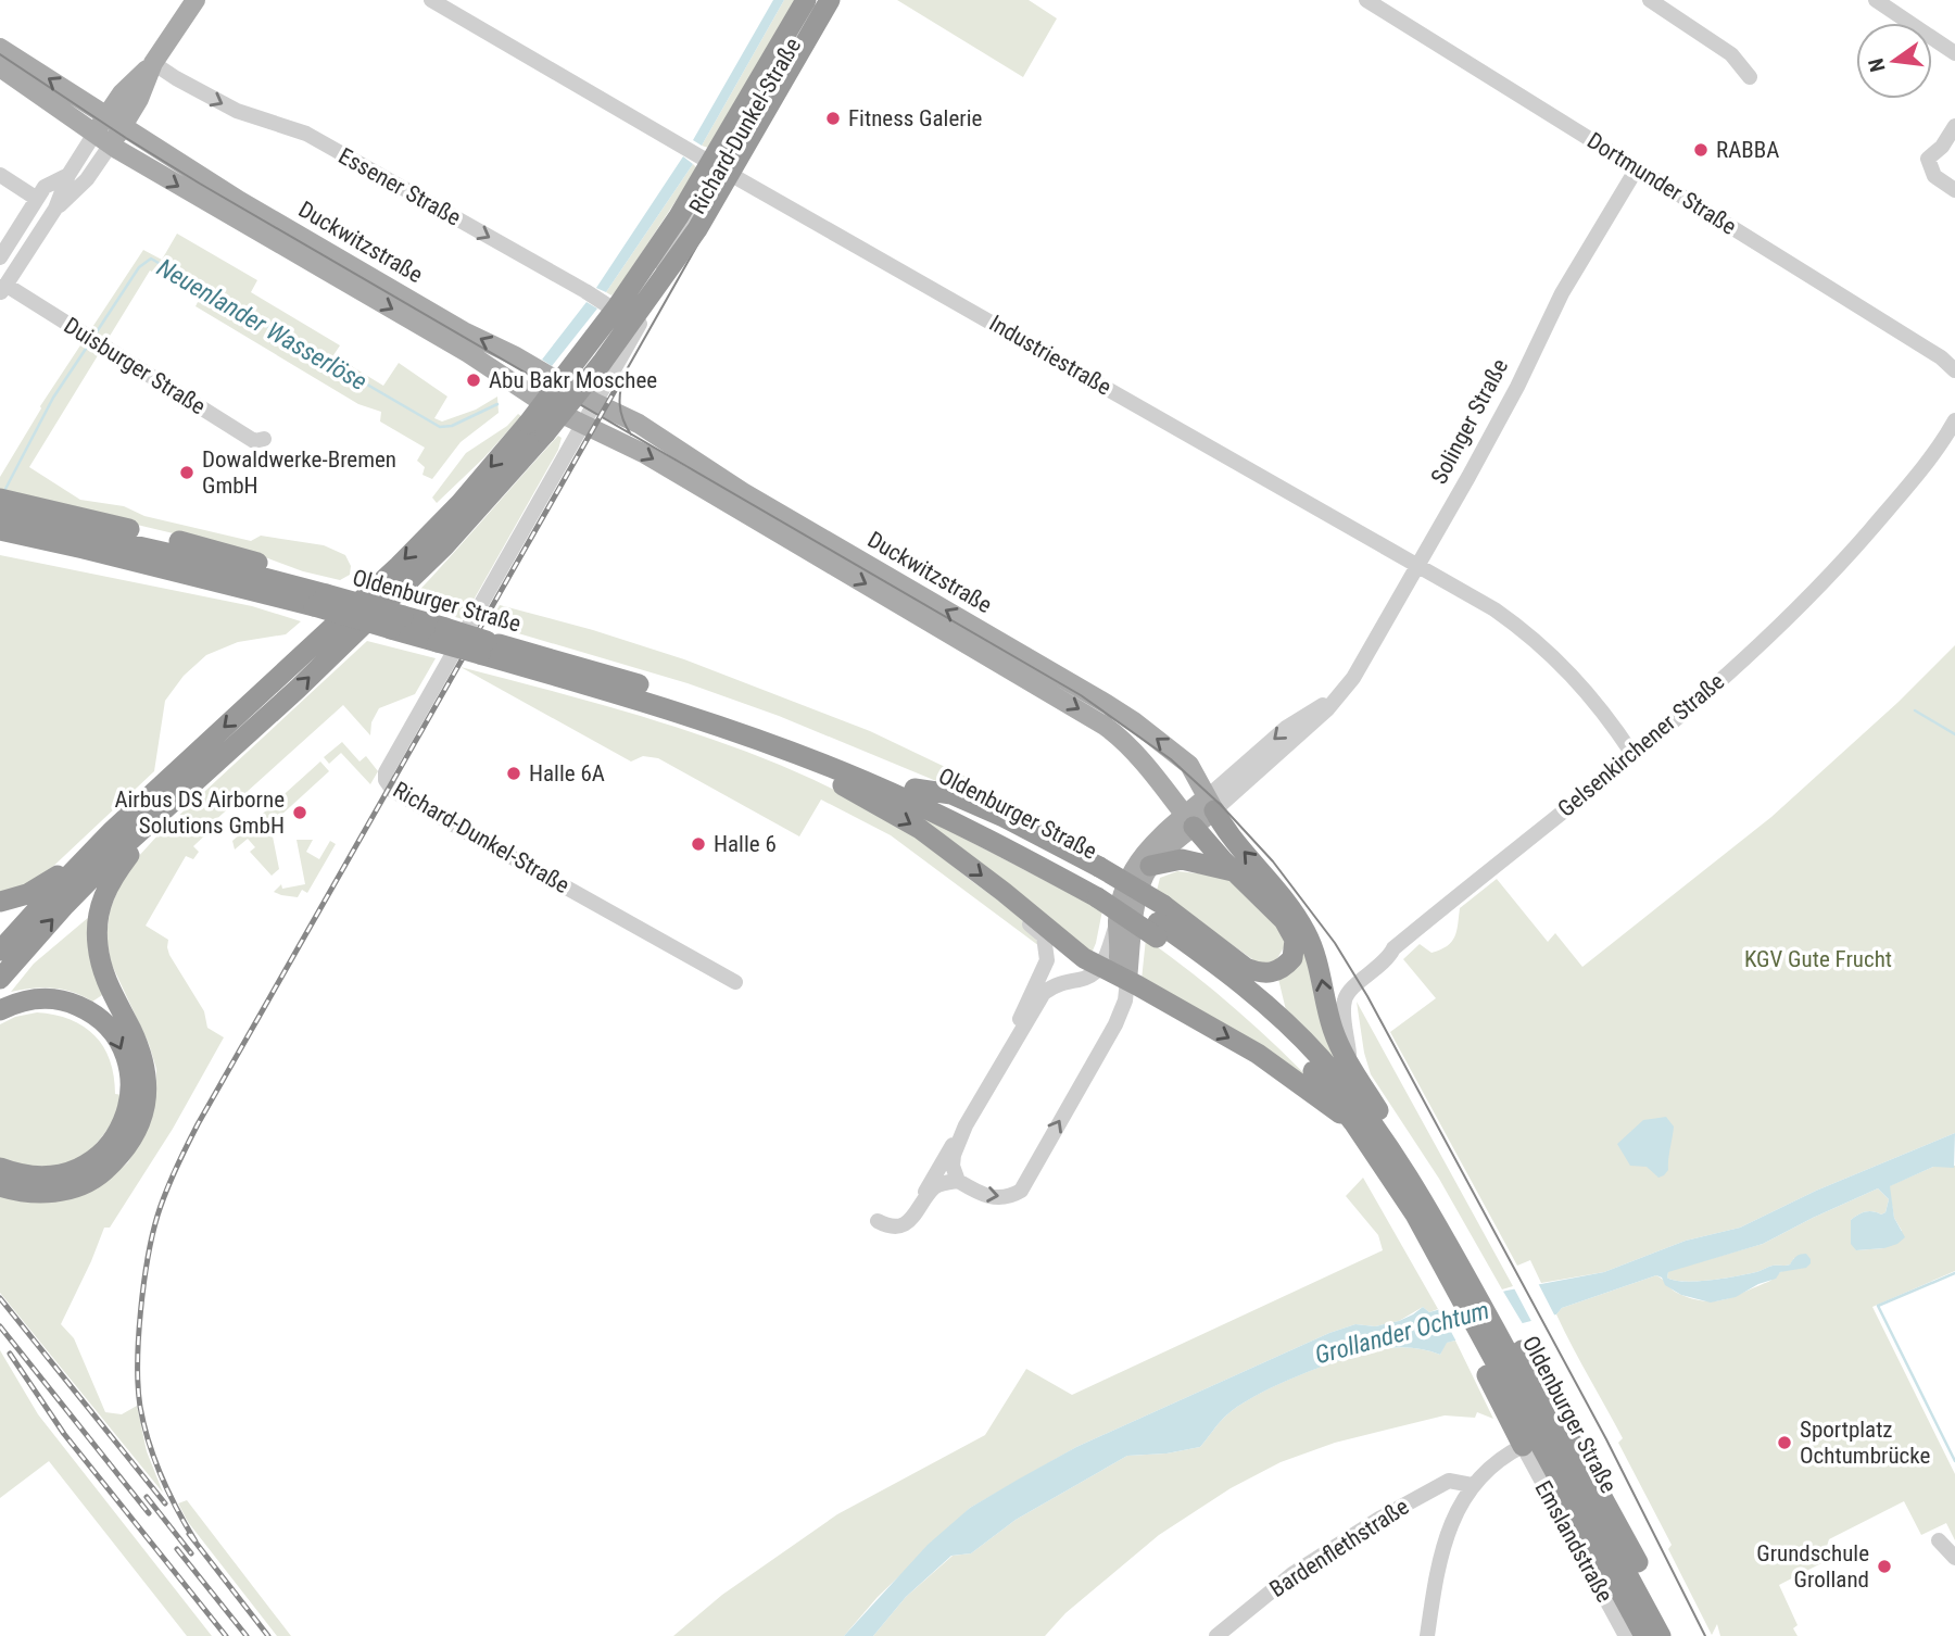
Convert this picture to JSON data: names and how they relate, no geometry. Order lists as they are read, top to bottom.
{
  "streets": {
    "highway": ["Oldenburger Straße"],
    "main road": ["Duckwitzstraße", "Solinger Straße"],
    "street": [
      "Richard-Dunkel-Straße",
      "Dortmunder Straße",
      "Essener Straße",
      "Industriestraße",
      "Duisburger Straße",
      "Gelsenkirchener Straße",
      "Emslandstraße",
      "Bardenflethstraße"
    ]
  },
  "crossings": [
    ["Richard-Dunkel-Straße", "Essener Straße"],
    ["Richard-Dunkel-Straße", "Duckwitzstraße"],
    ["Richard-Dunkel-Straße", "Industriestraße"],
    ["Dortmunder Straße", "Solinger Straße"],
    ["Duckwitzstraße", "Solinger Straße"],
    ["Industriestraße", "Solinger Straße"],
    ["Industriestraße", "Gelsenkirchener Straße"]
  ],
  "one_way": ["Essener Straße"],
  "water": ["Neuenlander Wasserlöse", "Grollander Ochtum"],
  "parks": ["KGV Gute Frucht"],
  "places": [
    "Fitness Galerie",
    "RABBA",
    "Abu Bakr Moschee",
    "Dowaldwerke-Bremen GmbH",
    "Halle 6A",
    "Airbus DS Airborne Solutions GmbH",
    "Halle 6",
    "Sportplatz Ochtumbrücke",
    "Grundschule Grolland"
  ],
  "north": "left"
}
